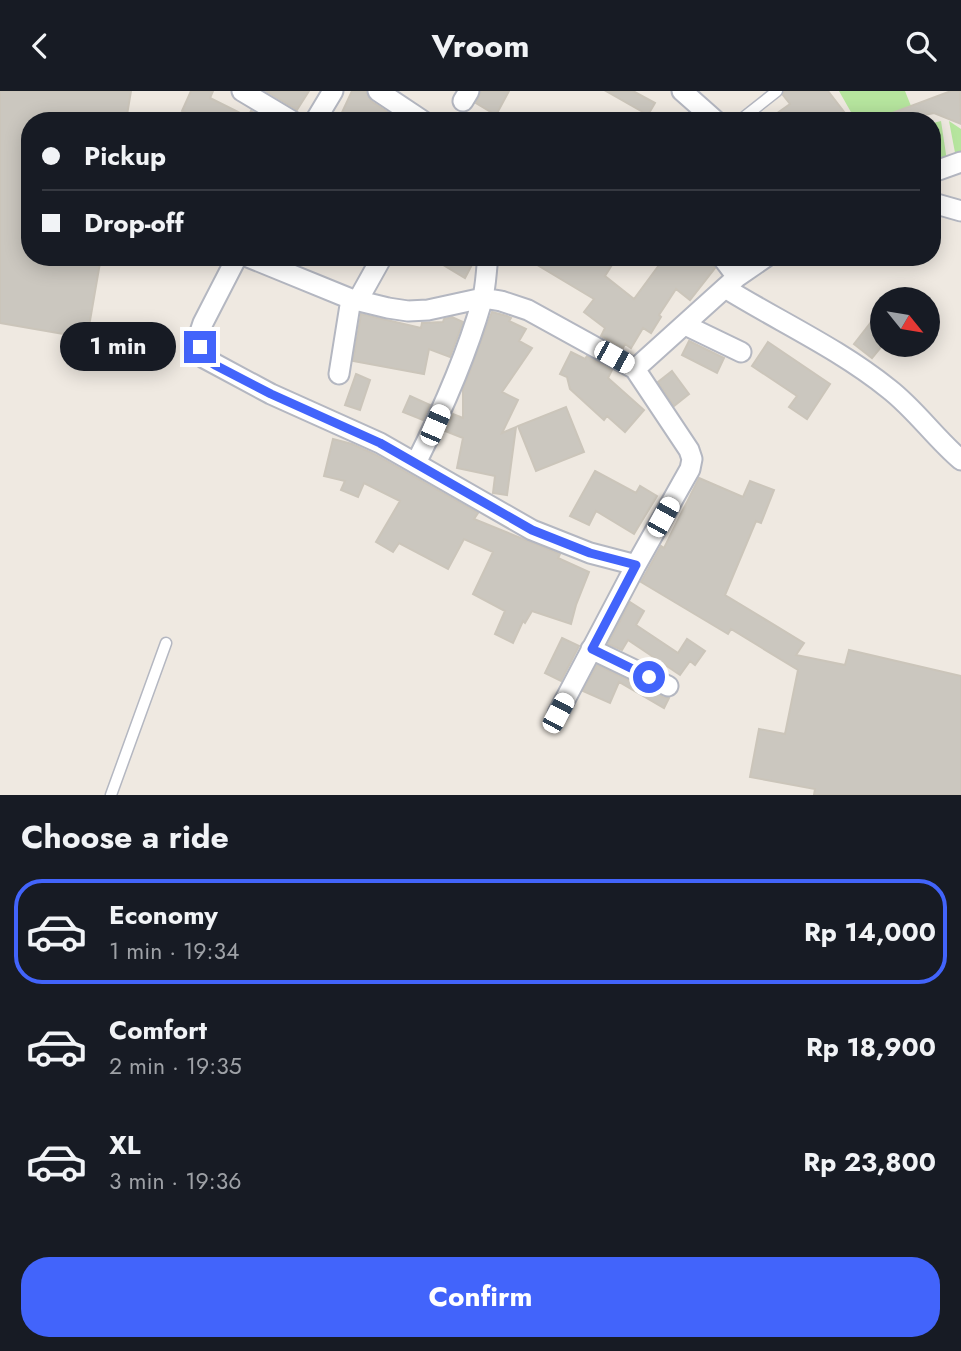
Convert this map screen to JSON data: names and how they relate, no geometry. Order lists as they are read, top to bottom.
{
  "north": "bottom right",
  "page": {
    "header": "Vroom",
    "banner": ["Pickup", "Drop-off"],
    "bubble": "1 min",
    "heading": "Choose a ride",
    "list": [
      {
        "name": "Economy",
        "note": "1 min · 19:34",
        "value": "Rp 14,000"
      },
      {
        "name": "Comfort",
        "note": "2 min · 19:35",
        "value": "Rp 18,900"
      },
      {
        "name": "XL",
        "note": "3 min · 19:36",
        "value": "Rp 23,800"
      }
    ],
    "buttons": "Confirm"
  }
}
